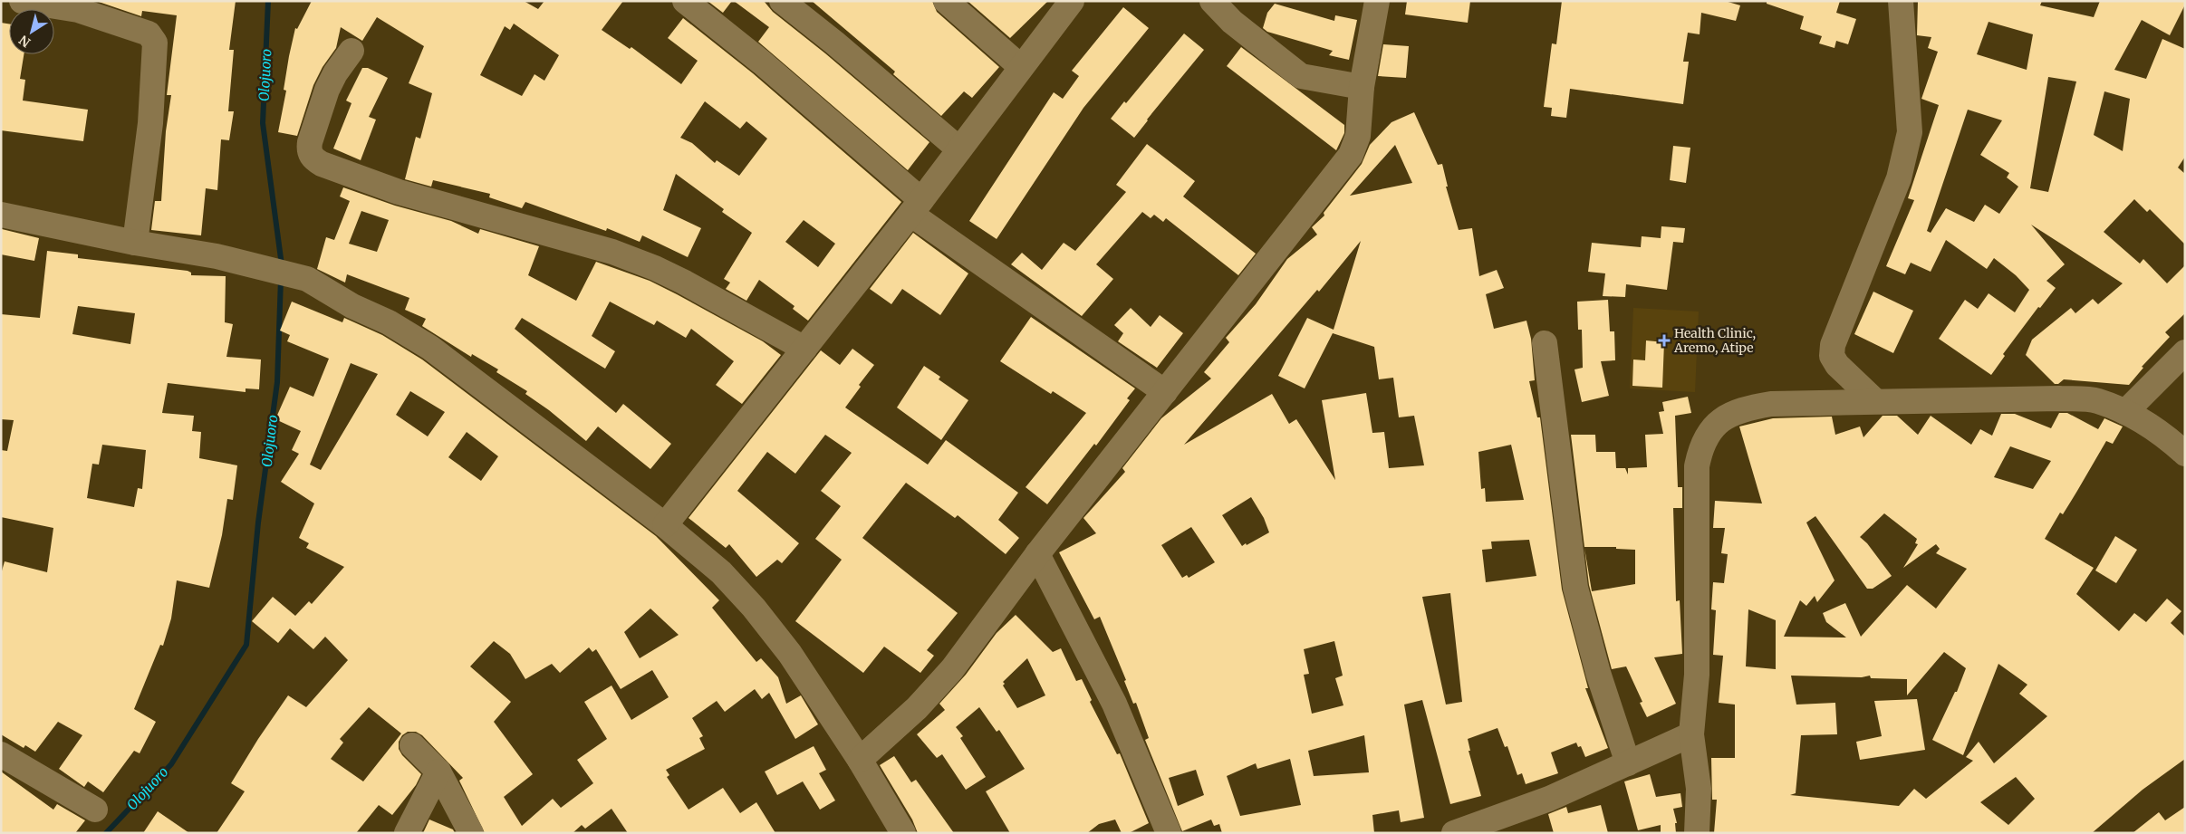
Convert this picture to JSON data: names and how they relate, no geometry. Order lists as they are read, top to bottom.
{
  "water": ["Olojuoro"],
  "places": {
    "health": ["Health Clinic, Aremo, Atipe"]
  },
  "north": "bottom left"
}
